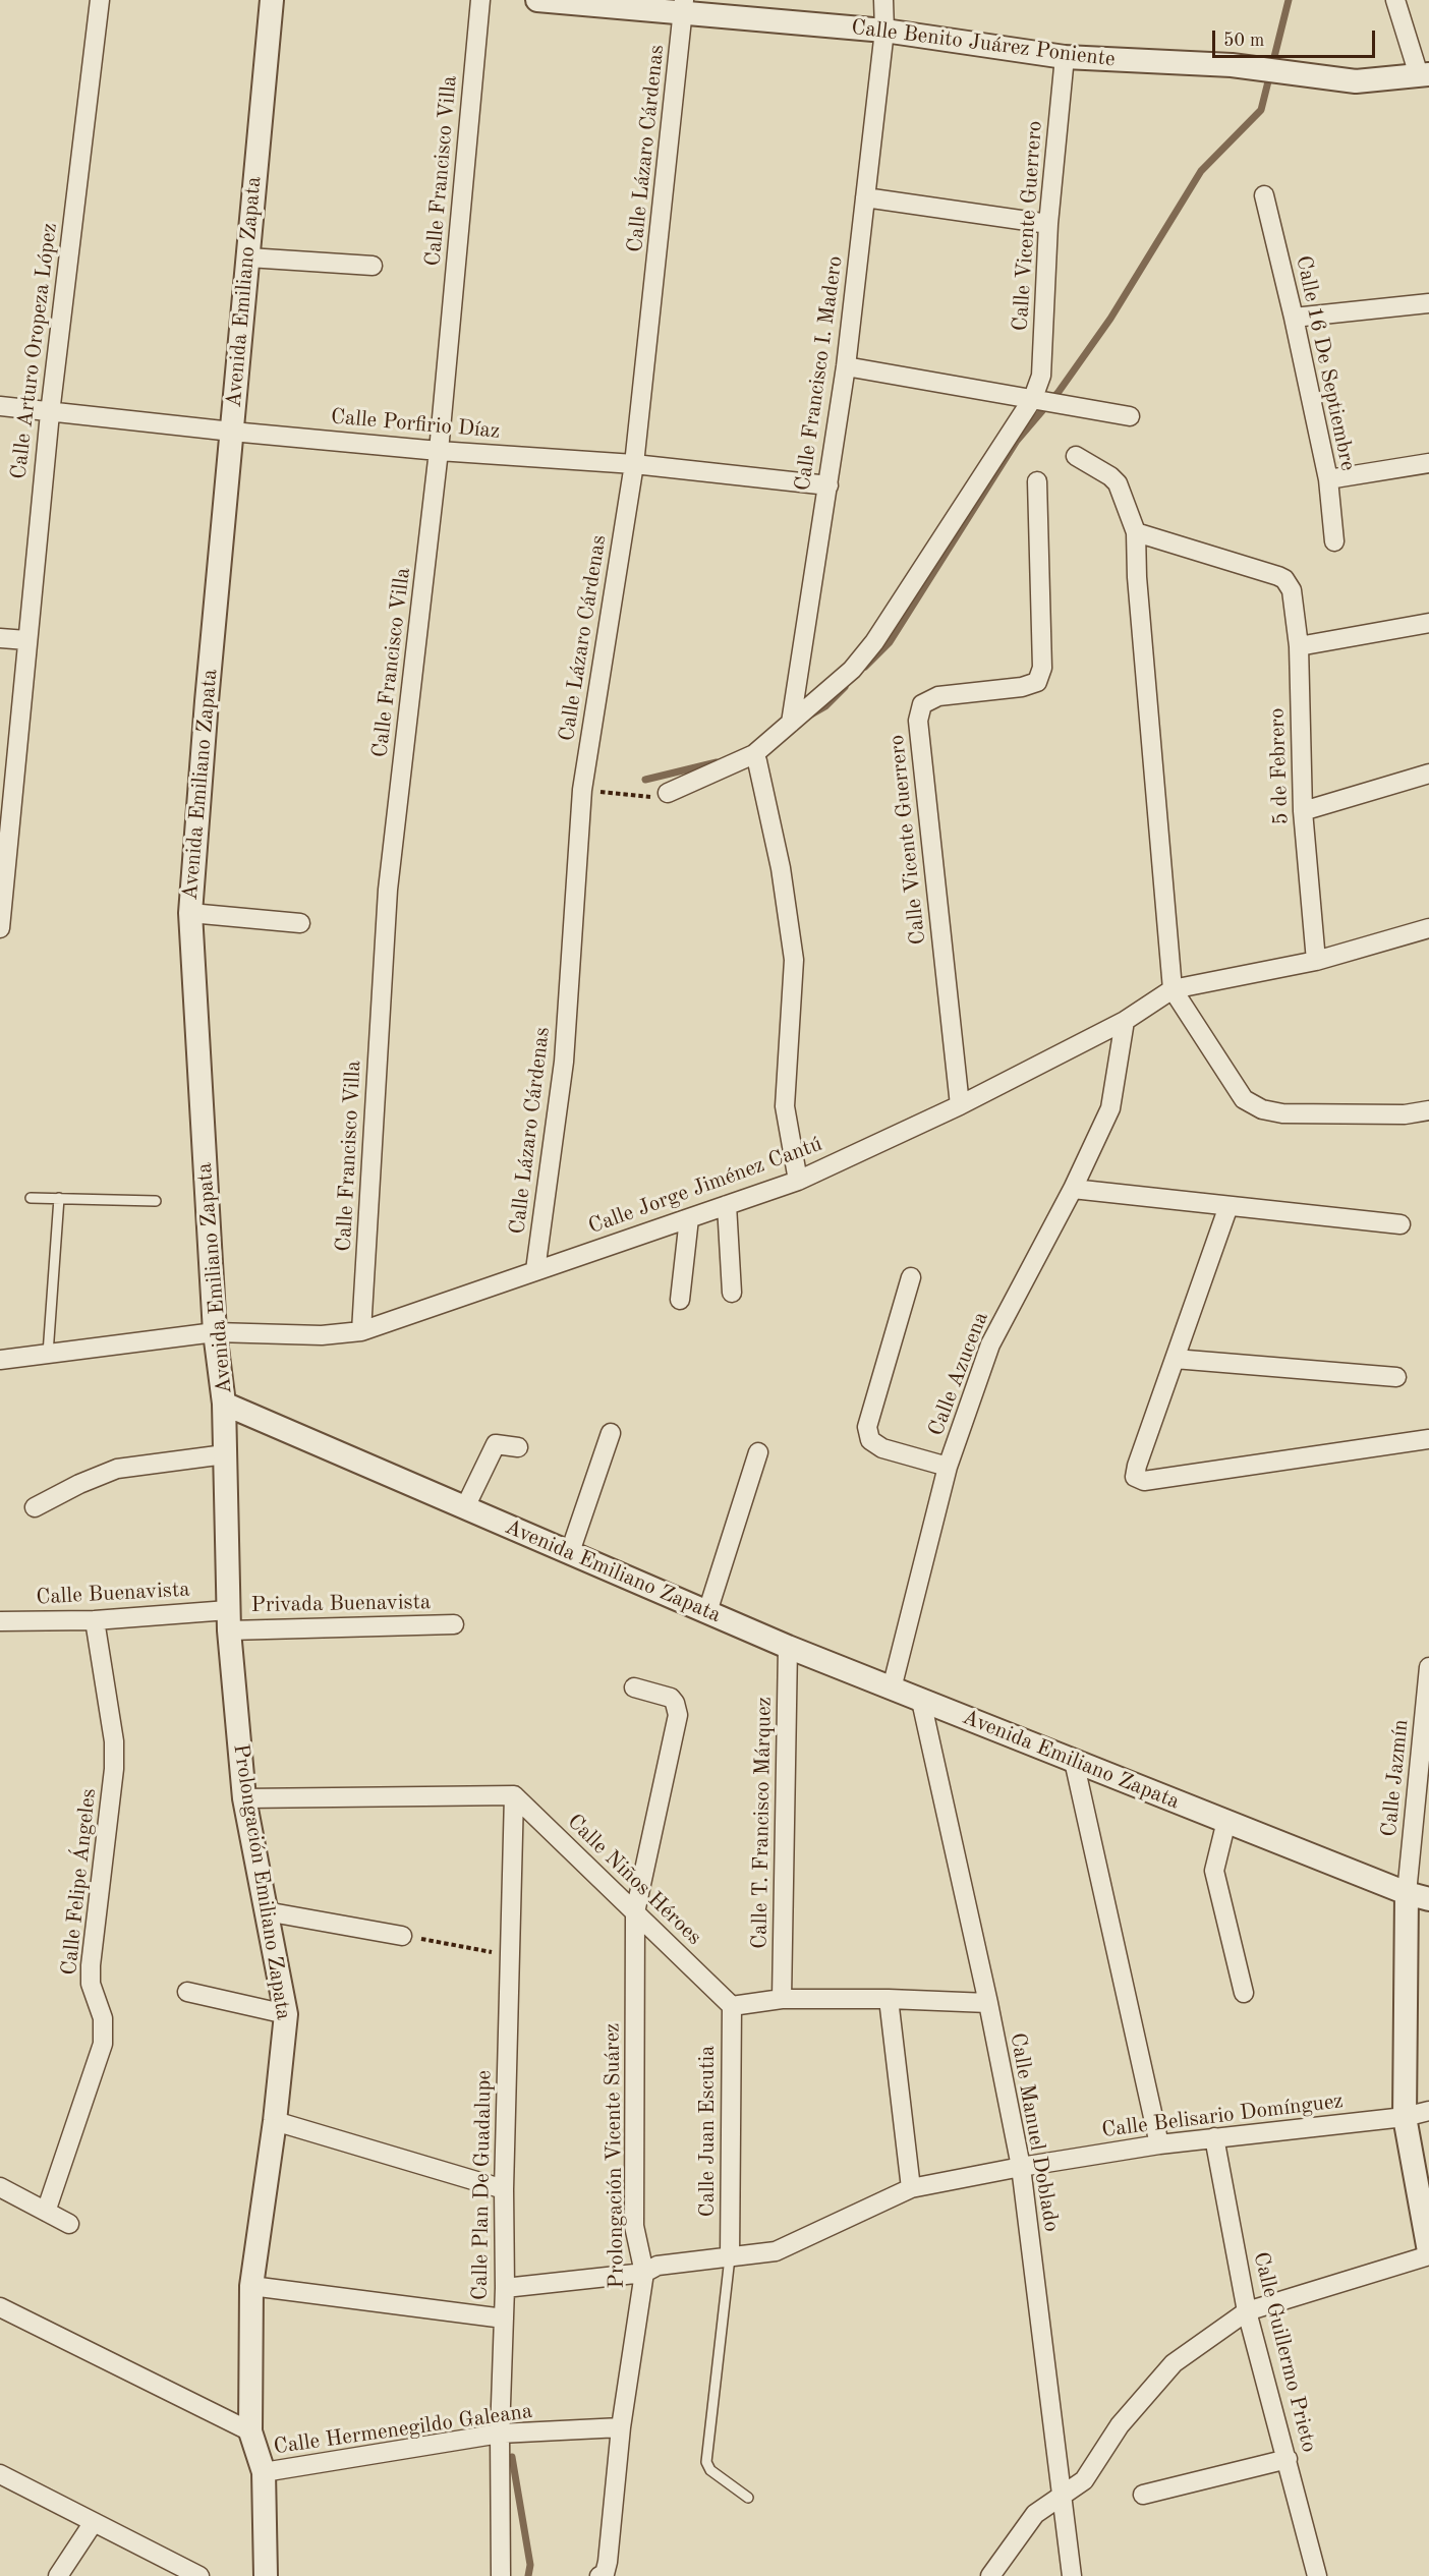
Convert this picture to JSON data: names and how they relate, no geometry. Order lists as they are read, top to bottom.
{
  "streets": {
    "street": [
      "Calle Benito Juárez Poniente",
      "Calle Lázaro Cárdenas",
      "Calle Francisco Villa",
      "Calle Vicente Guerrero",
      "Avenida Emiliano Zapata",
      "Calle Arturo Oropeza López",
      "Calle 16 De Septiembre",
      "Calle Francisco I. Madero",
      "Calle Porfirio Díaz",
      "5 de Febrero",
      "Calle Jorge Jiménez Cantú",
      "Calle Azucena",
      "Calle Buenavista",
      "Privada Buenavista",
      "Calle Jazmín",
      "Calle T. Francisco Márquez",
      "Calle Niños Héroes",
      "Calle Felipe Ángeles",
      "Prolongación Emiliano Zapata",
      "Calle Belisario Domínguez",
      "Calle Juan Escutia",
      "Calle Manuel Doblado",
      "Prolongación Vicente Suárez",
      "Calle Plan De Guadalupe",
      "Calle Guillermo Prieto",
      "Calle Hermenegildo Galeana"
    ]
  },
  "crossings": [
    ["Calle Benito Juárez Poniente", "Calle Lázaro Cárdenas"],
    ["Calle Benito Juárez Poniente", "Calle Vicente Guerrero"],
    ["Calle Benito Juárez Poniente", "Calle Francisco I. Madero"],
    ["Calle Lázaro Cárdenas", "Calle Porfirio Díaz"],
    ["Calle Lázaro Cárdenas", "Calle Jorge Jiménez Cantú"],
    ["Calle Francisco Villa", "Calle Porfirio Díaz"],
    ["Calle Francisco Villa", "Calle Jorge Jiménez Cantú"],
    ["Calle Vicente Guerrero", "Calle Francisco I. Madero"],
    ["Calle Vicente Guerrero", "Calle Jorge Jiménez Cantú"],
    ["Avenida Emiliano Zapata", "Calle Porfirio Díaz"],
    ["Avenida Emiliano Zapata", "Calle Jorge Jiménez Cantú"],
    ["Avenida Emiliano Zapata", "Calle Azucena"],
    ["Avenida Emiliano Zapata", "Calle Jazmín"],
    ["Avenida Emiliano Zapata", "Calle T. Francisco Márquez"],
    ["Avenida Emiliano Zapata", "Prolongación Emiliano Zapata"],
    ["Avenida Emiliano Zapata", "Calle Manuel Doblado"],
    ["Calle Arturo Oropeza López", "Calle Porfirio Díaz"],
    ["Calle Francisco I. Madero", "Calle Porfirio Díaz"],
    ["5 de Febrero", "Calle Jorge Jiménez Cantú"],
    ["Calle Jorge Jiménez Cantú", "Calle Azucena"],
    ["Calle Buenavista", "Privada Buenavista"],
    ["Calle Buenavista", "Calle Felipe Ángeles"],
    ["Calle Buenavista", "Prolongación Emiliano Zapata"],
    ["Privada Buenavista", "Prolongación Emiliano Zapata"],
    ["Calle Niños Héroes", "Calle Juan Escutia"],
    ["Calle Niños Héroes", "Prolongación Vicente Suárez"],
    ["Calle Niños Héroes", "Calle Plan De Guadalupe"],
    ["Prolongación Emiliano Zapata", "Calle Hermenegildo Galeana"],
    ["Calle Belisario Domínguez", "Calle Juan Escutia"],
    ["Calle Belisario Domínguez", "Calle Manuel Doblado"],
    ["Calle Belisario Domínguez", "Prolongación Vicente Suárez"],
    ["Calle Belisario Domínguez", "Calle Plan De Guadalupe"],
    ["Calle Belisario Domínguez", "Calle Guillermo Prieto"],
    ["Prolongación Vicente Suárez", "Calle Hermenegildo Galeana"],
    ["Calle Plan De Guadalupe", "Calle Hermenegildo Galeana"]
  ],
  "scale_bar": "50 m"
}
